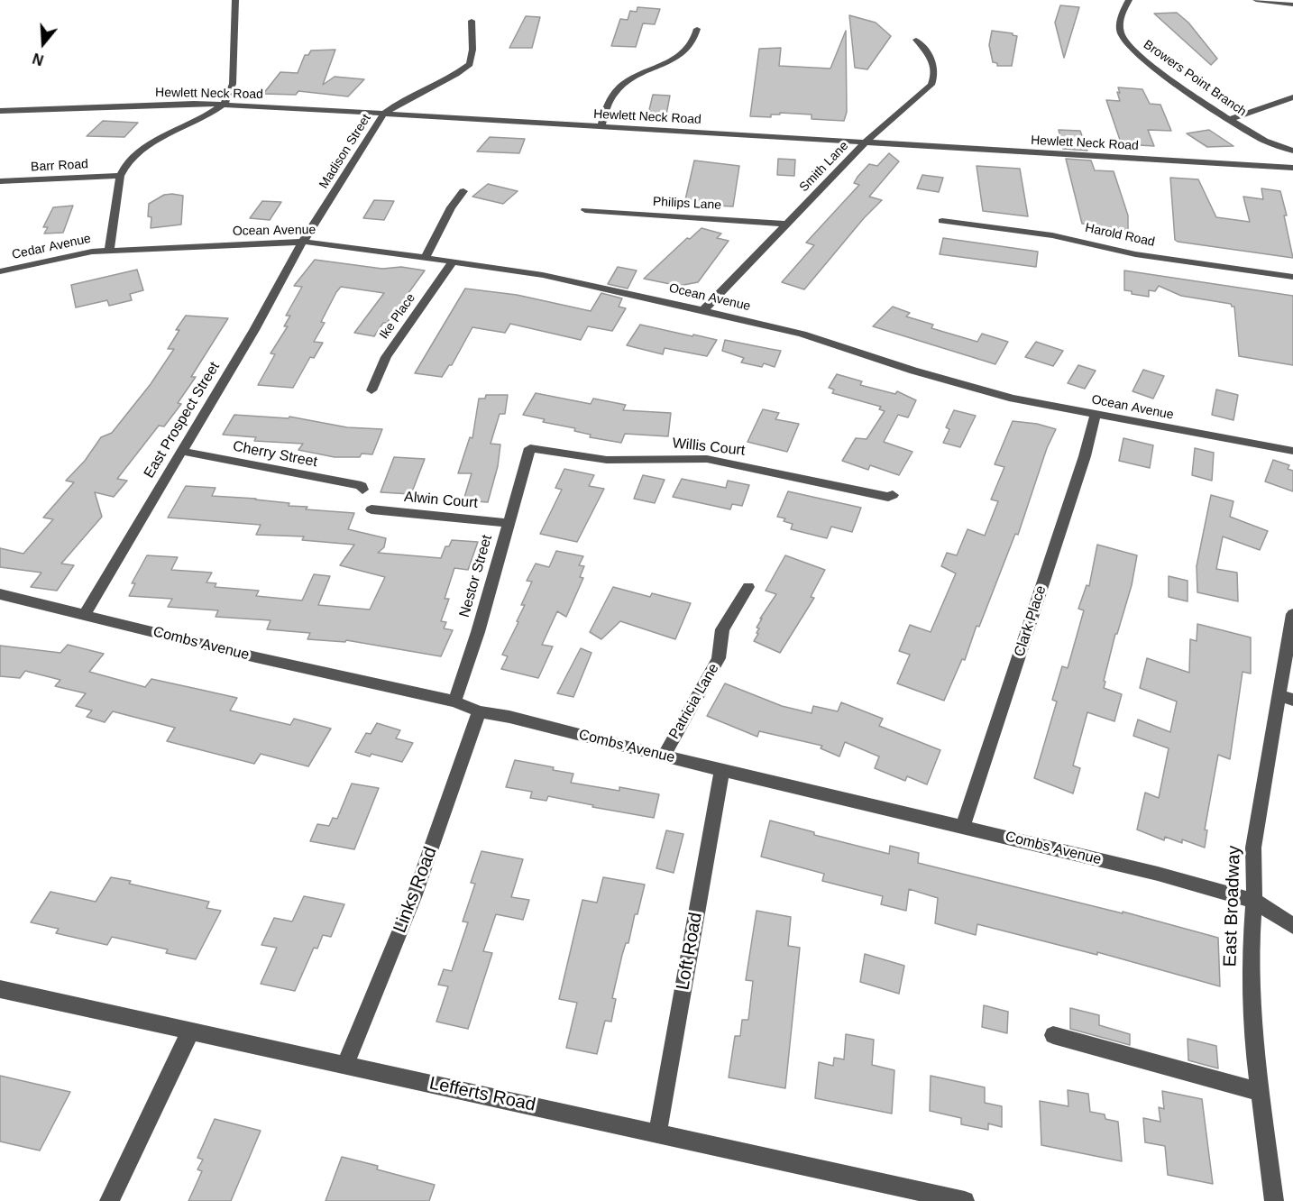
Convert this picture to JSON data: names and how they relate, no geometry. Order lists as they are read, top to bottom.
{
  "streets": {
    "street": [
      "Browers Point Branch",
      "Hewlett Neck Road",
      "Madison Street",
      "Barr Road",
      "Smith Lane",
      "Philips Lane",
      "Ocean Avenue",
      "Harold Road",
      "Cedar Avenue",
      "Ike Place",
      "East Prospect Street",
      "Willis Court",
      "Cherry Street",
      "Alwin Court",
      "Nestor Street",
      "Clark Place",
      "Combs Avenue",
      "Patricia Lane",
      "Links Road",
      "East Broadway",
      "Loft Road",
      "Lefferts Road"
    ]
  },
  "crossings": [
    ["Hewlett Neck Road", "Madison Street"],
    ["Hewlett Neck Road", "Smith Lane"],
    ["Madison Street", "Ocean Avenue"],
    ["Madison Street", "East Prospect Street"],
    ["Smith Lane", "Philips Lane"],
    ["Smith Lane", "Ocean Avenue"],
    ["Ocean Avenue", "Cedar Avenue"],
    ["Ocean Avenue", "Ike Place"],
    ["Ocean Avenue", "East Prospect Street"],
    ["Ocean Avenue", "Clark Place"],
    ["East Prospect Street", "Cherry Street"],
    ["East Prospect Street", "Combs Avenue"],
    ["Willis Court", "Nestor Street"],
    ["Alwin Court", "Nestor Street"],
    ["Nestor Street", "Combs Avenue"],
    ["Clark Place", "Combs Avenue"],
    ["Combs Avenue", "Patricia Lane"],
    ["Combs Avenue", "Links Road"],
    ["Combs Avenue", "East Broadway"],
    ["Combs Avenue", "Loft Road"],
    ["Links Road", "Lefferts Road"],
    ["Loft Road", "Lefferts Road"]
  ],
  "north": "bottom"
}
